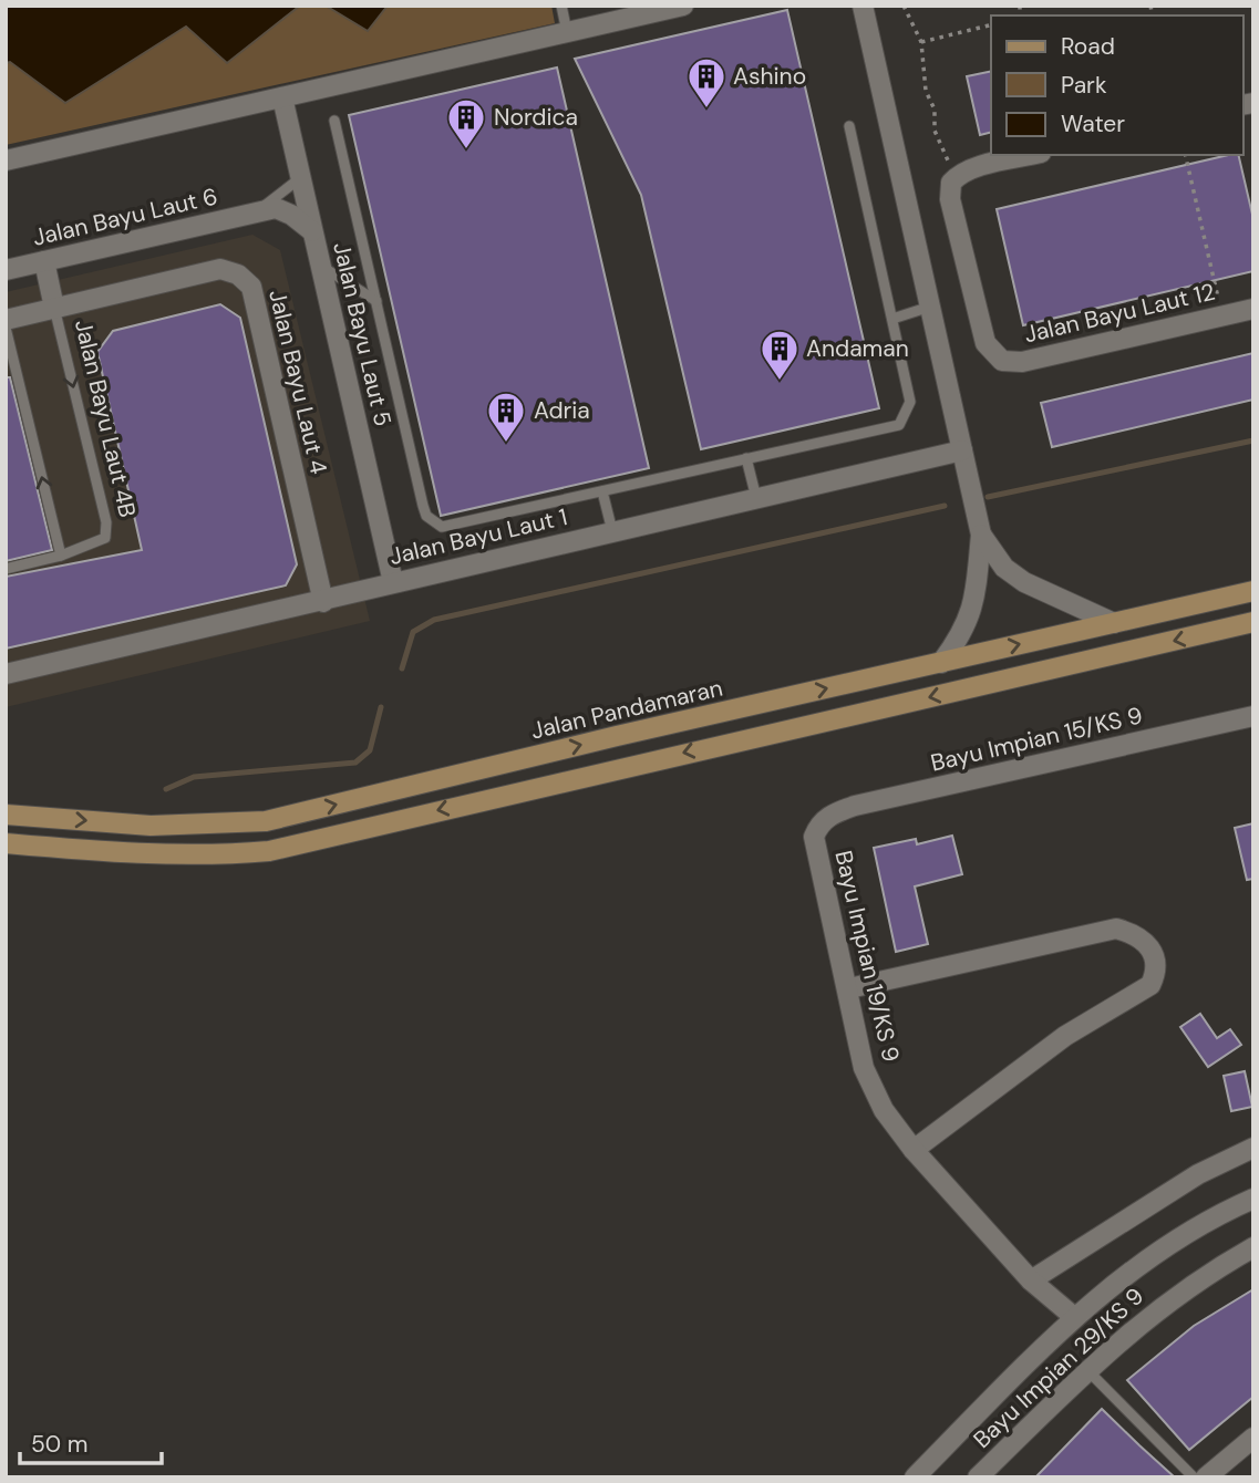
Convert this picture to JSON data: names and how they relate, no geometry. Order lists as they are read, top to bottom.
{
  "streets": {
    "main road": ["Jalan Pandamaran"],
    "street": [
      "Jalan Bayu Laut 6",
      "Jalan Bayu Laut 12",
      "Jalan Bayu Laut 5",
      "Jalan Bayu Laut 4",
      "Jalan Bayu Laut 4B",
      "Jalan Bayu Laut 1",
      "Bayu Impian 15/KS 9",
      "Bayu Impian 19/KS 9",
      "Bayu Impian 29/KS 9"
    ]
  },
  "crossings": [
    ["Jalan Bayu Laut 6", "Jalan Bayu Laut 5"],
    ["Jalan Bayu Laut 6", "Jalan Bayu Laut 4B"],
    ["Jalan Bayu Laut 5", "Jalan Bayu Laut 1"],
    ["Jalan Bayu Laut 4", "Jalan Bayu Laut 4B"],
    ["Jalan Bayu Laut 4", "Jalan Bayu Laut 1"],
    ["Bayu Impian 15/KS 9", "Bayu Impian 19/KS 9"]
  ],
  "one_way": ["Jalan Bayu Laut 4B"],
  "places": {
    "building": [
      "Ashino",
      "Nordica",
      "Andaman",
      "Adria"
    ]
  },
  "legend": ["Road", "Park", "Water"],
  "scale_bar": "50 m"
}
